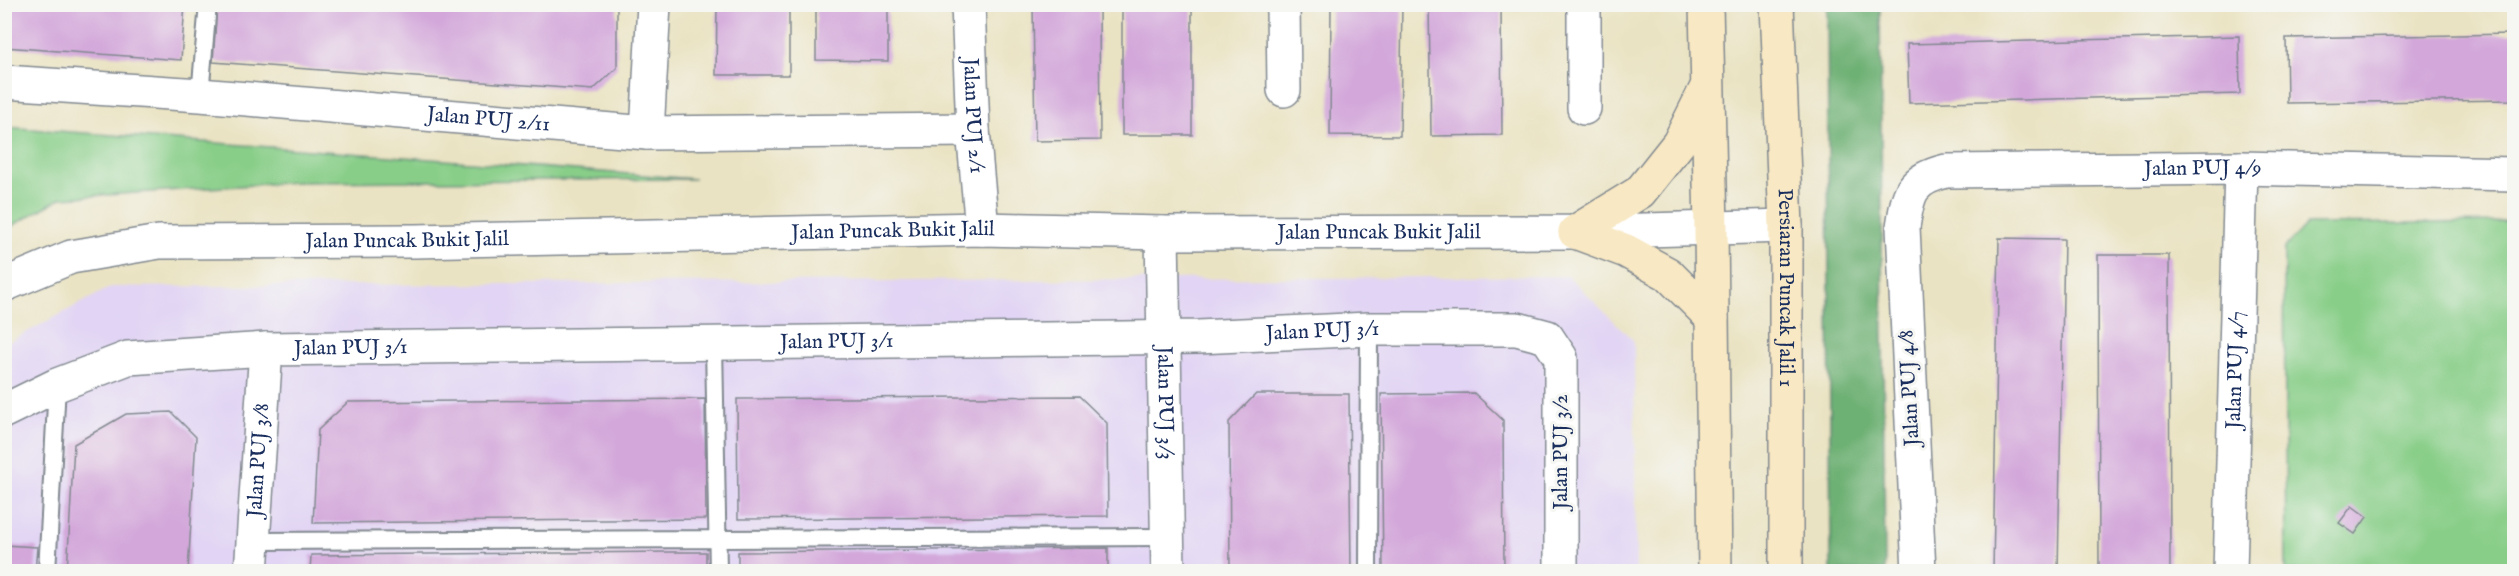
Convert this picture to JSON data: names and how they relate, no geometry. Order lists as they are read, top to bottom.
{
  "streets": {
    "main road": ["Persiaran Puncak Jalil 1"],
    "street": [
      "Jalan PUJ 2/1",
      "Jalan PUJ 2/11",
      "Jalan PUJ 4/9",
      "Jalan Puncak Bukit Jalil",
      "Jalan PUJ 3/1",
      "Jalan PUJ 4/7",
      "Jalan PUJ 4/8",
      "Jalan PUJ 3/3",
      "Jalan PUJ 3/2",
      "Jalan PUJ 3/8"
    ]
  },
  "crossings": [
    ["Jalan PUJ 2/1", "Jalan PUJ 2/11"],
    ["Jalan PUJ 2/1", "Jalan Puncak Bukit Jalil"],
    ["Jalan PUJ 4/9", "Jalan PUJ 4/7"],
    ["Jalan PUJ 4/9", "Jalan PUJ 4/8"],
    ["Jalan Puncak Bukit Jalil", "Persiaran Puncak Jalil 1"],
    ["Jalan Puncak Bukit Jalil", "Jalan PUJ 3/3"],
    ["Jalan PUJ 3/1", "Jalan PUJ 3/3"],
    ["Jalan PUJ 3/1", "Jalan PUJ 3/2"],
    ["Jalan PUJ 3/1", "Jalan PUJ 3/8"]
  ]
}
